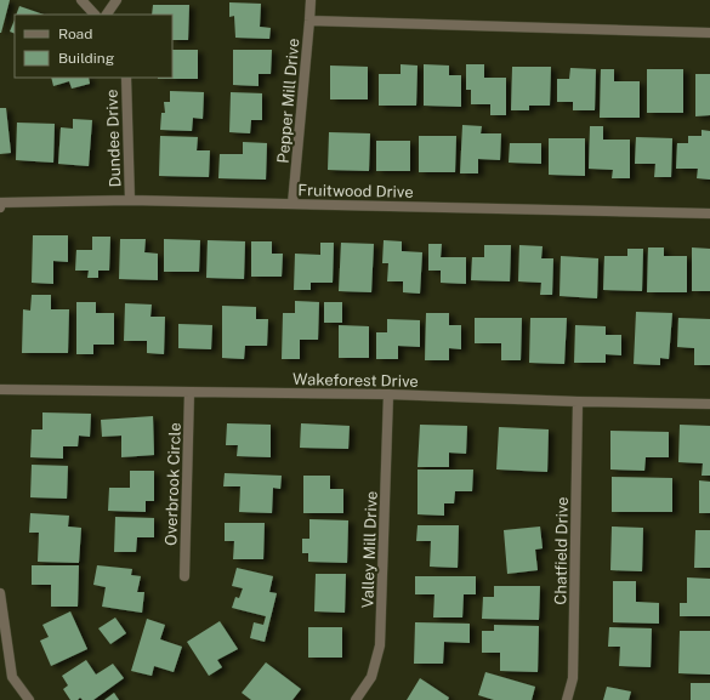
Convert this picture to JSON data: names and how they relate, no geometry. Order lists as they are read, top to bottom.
{
  "streets": {
    "street": [
      "Pepper Mill Drive",
      "Dundee Drive",
      "Fruitwood Drive",
      "Wakeforest Drive",
      "Overbrook Circle",
      "Valley Mill Drive",
      "Chatfield Drive"
    ]
  },
  "crossings": [
    ["Pepper Mill Drive", "Fruitwood Drive"],
    ["Dundee Drive", "Fruitwood Drive"],
    ["Wakeforest Drive", "Overbrook Circle"],
    ["Wakeforest Drive", "Valley Mill Drive"],
    ["Wakeforest Drive", "Chatfield Drive"]
  ],
  "legend": ["Road", "Building"]
}
